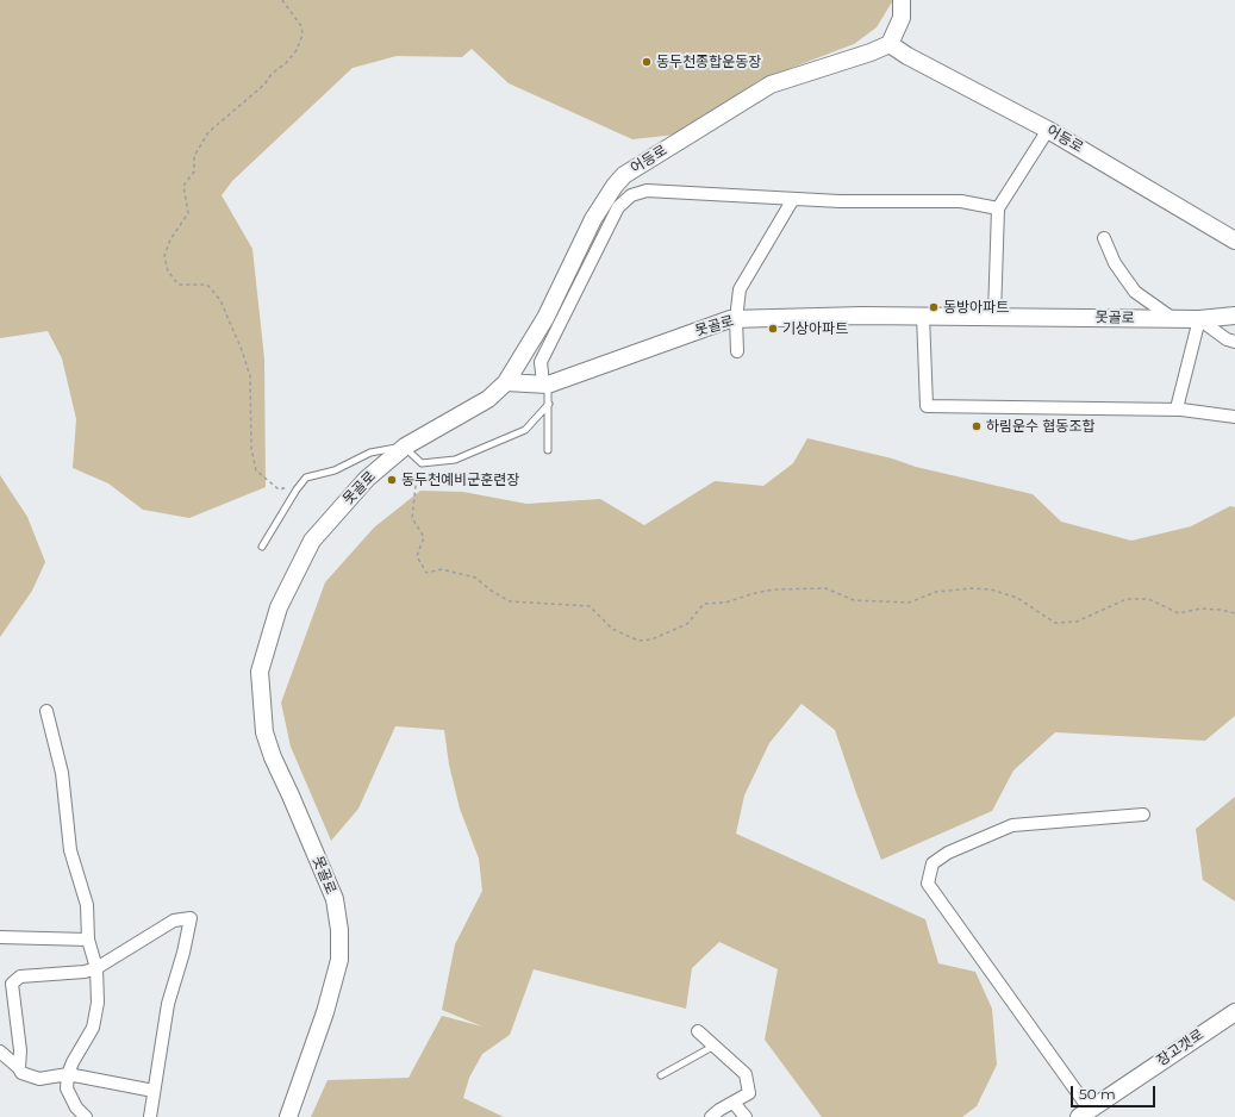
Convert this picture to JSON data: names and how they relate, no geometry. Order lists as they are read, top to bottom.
{
  "streets": {
    "street": ["어등로", "못골로", "장고갯로"]
  },
  "crossings": [
    ["어등로", "못골로"]
  ],
  "places": [
    "동두천종합운동장",
    "동방아파트",
    "기상아파트",
    "하림운수 협동조합",
    "동두천예비군훈련장"
  ],
  "scale_bar": "50 m"
}
